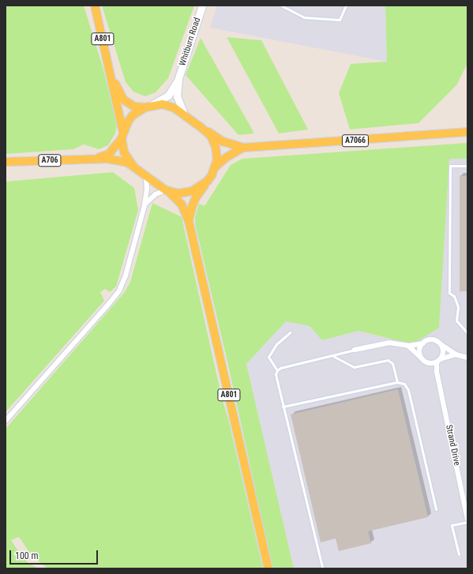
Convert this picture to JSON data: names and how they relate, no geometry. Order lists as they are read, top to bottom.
{
  "streets": {
    "main road": [
      "A801",
      "Whitburn Road",
      "A7066",
      "A706"
    ],
    "street": ["Strand Drive"]
  },
  "crossings": [
    ["A801", "Whitburn Road"],
    ["A801", "A7066"],
    ["A801", "A706"]
  ],
  "scale_bar": "100 m"
}
